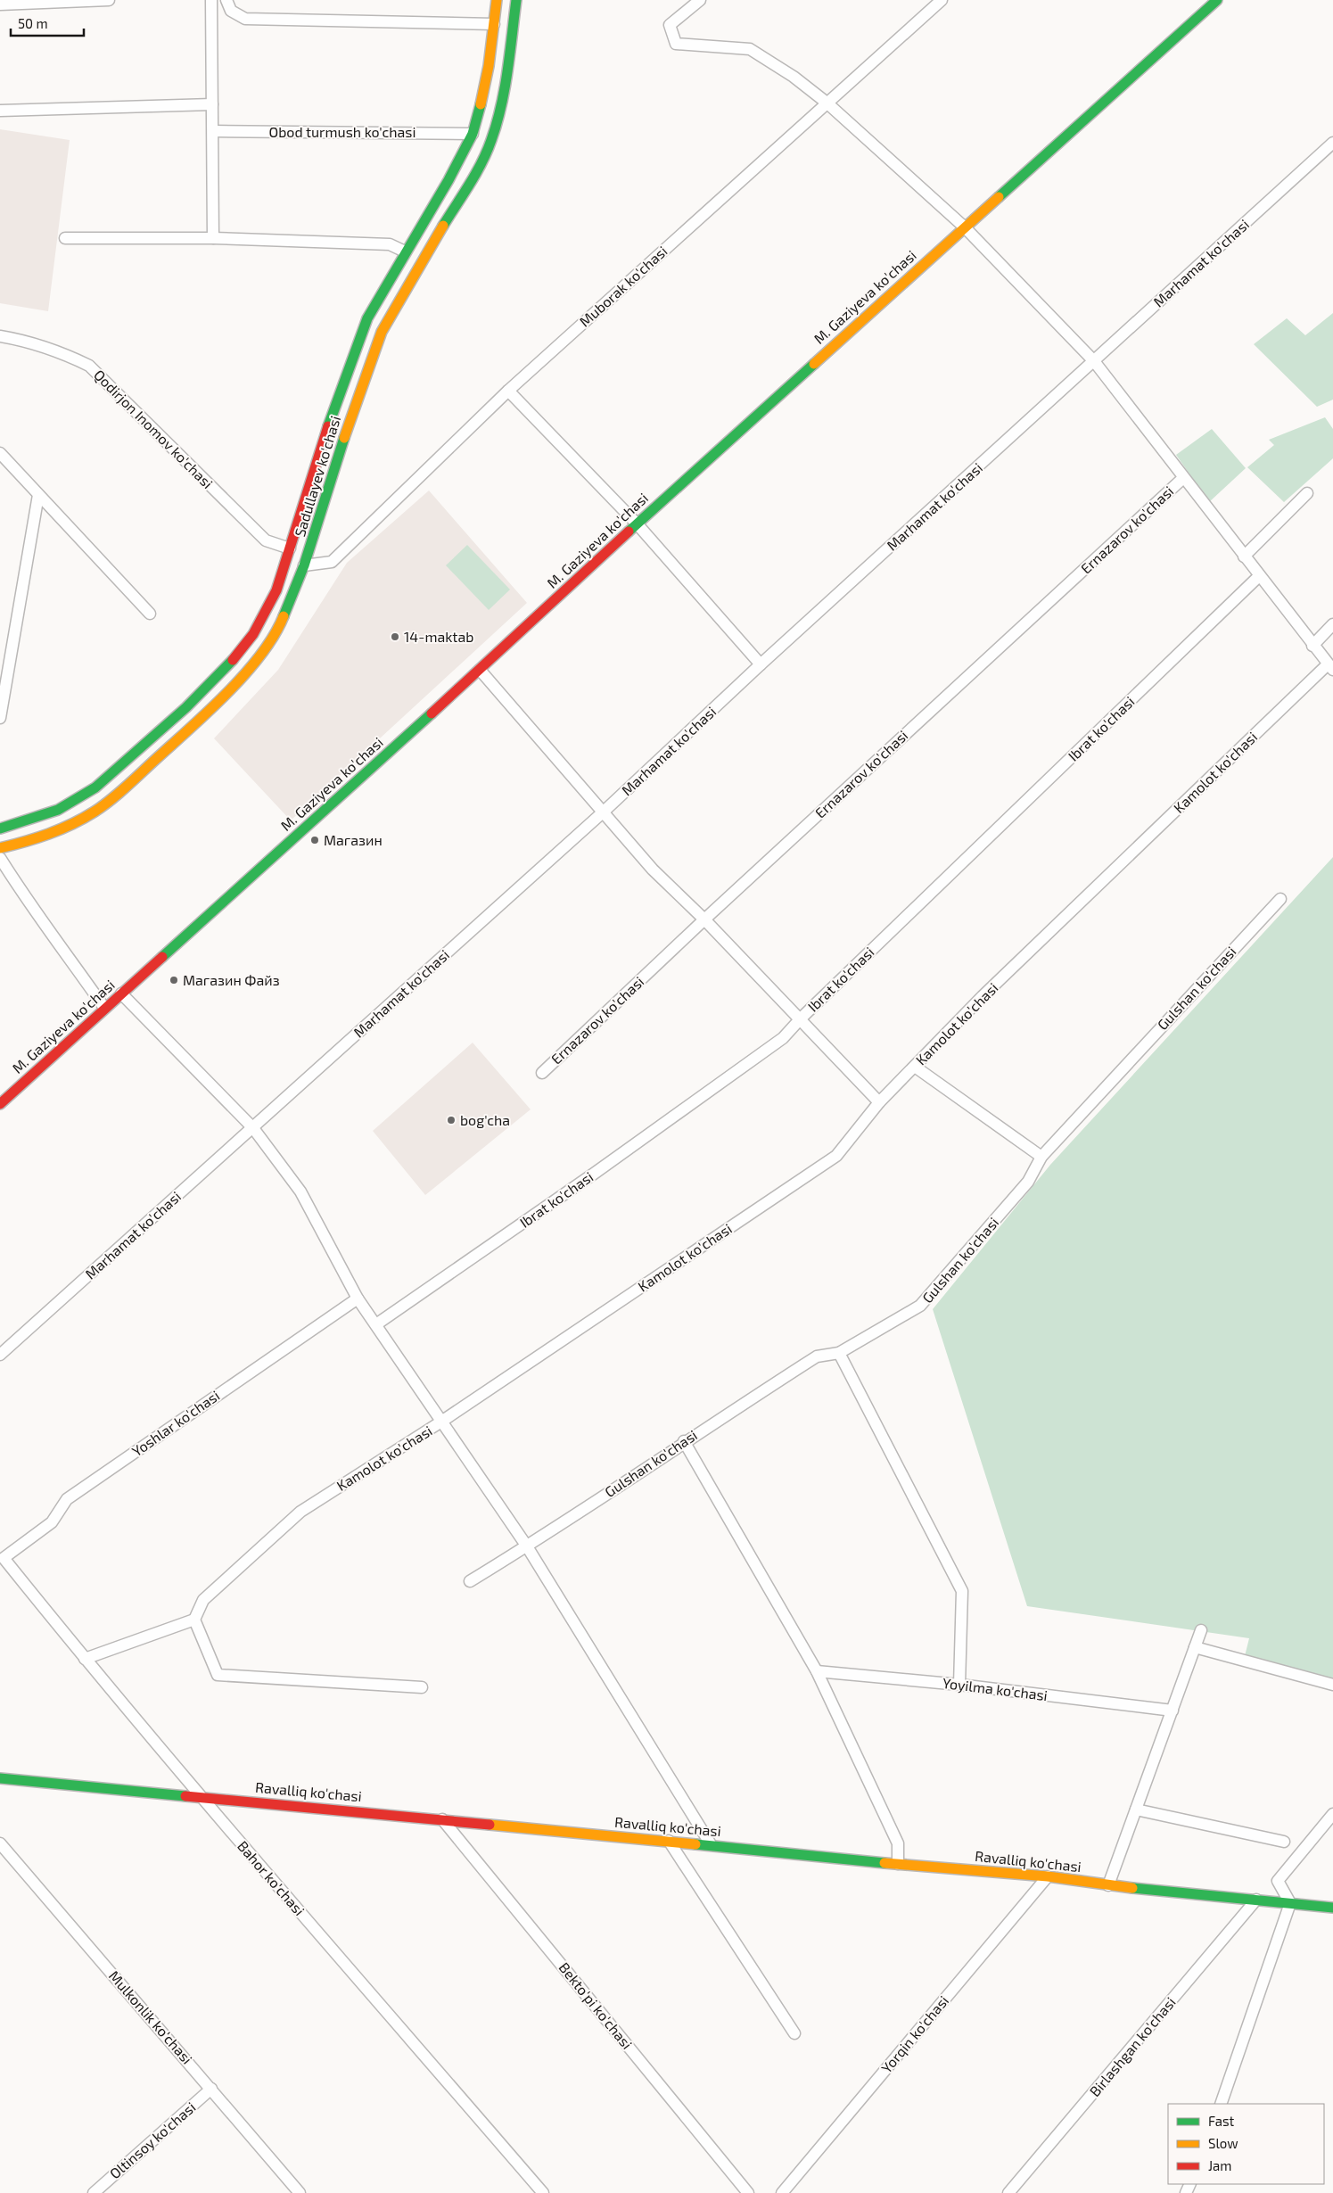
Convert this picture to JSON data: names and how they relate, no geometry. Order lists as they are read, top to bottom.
{
  "streets": {
    "street": [
      "Obod turmush ko'chasi",
      "Marhamat ko'chasi",
      "Muborak ko'chasi",
      "M. Gaziyeva ko'chasi",
      "Qodirjon Inomov ko'chasi",
      "Sadullayev ko'chasi",
      "Ernazarov ko'chasi",
      "Ibrat ko'chasi",
      "Kamolot ko'chasi",
      "Gulshan ko'chasi",
      "Yoshlar ko'chasi",
      "Yoyilma ko'chasi",
      "Ravalliq ko'chasi",
      "Bahor ko'chasi",
      "Bekto'pi ko'chasi",
      "Mulkonlik ko'chasi",
      "Yorqin ko'chasi",
      "Birlashgan ko'chasi",
      "Oltinsoy ko'chasi"
    ]
  },
  "crossings": [
    ["Muborak ko'chasi", "Sadullayev ko'chasi"],
    ["Yoshlar ko'chasi", "Bahor ko'chasi"],
    ["Ravalliq ko'chasi", "Bahor ko'chasi"],
    ["Ravalliq ko'chasi", "Bekto'pi ko'chasi"],
    ["Ravalliq ko'chasi", "Yorqin ko'chasi"],
    ["Ravalliq ko'chasi", "Birlashgan ko'chasi"],
    ["Mulkonlik ko'chasi", "Oltinsoy ko'chasi"]
  ],
  "places": [
    "14-maktab",
    "Магазин",
    "Магазин Файз",
    "bog'cha"
  ],
  "legend": ["Fast", "Slow", "Jam"],
  "scale_bar": "50 m"
}
